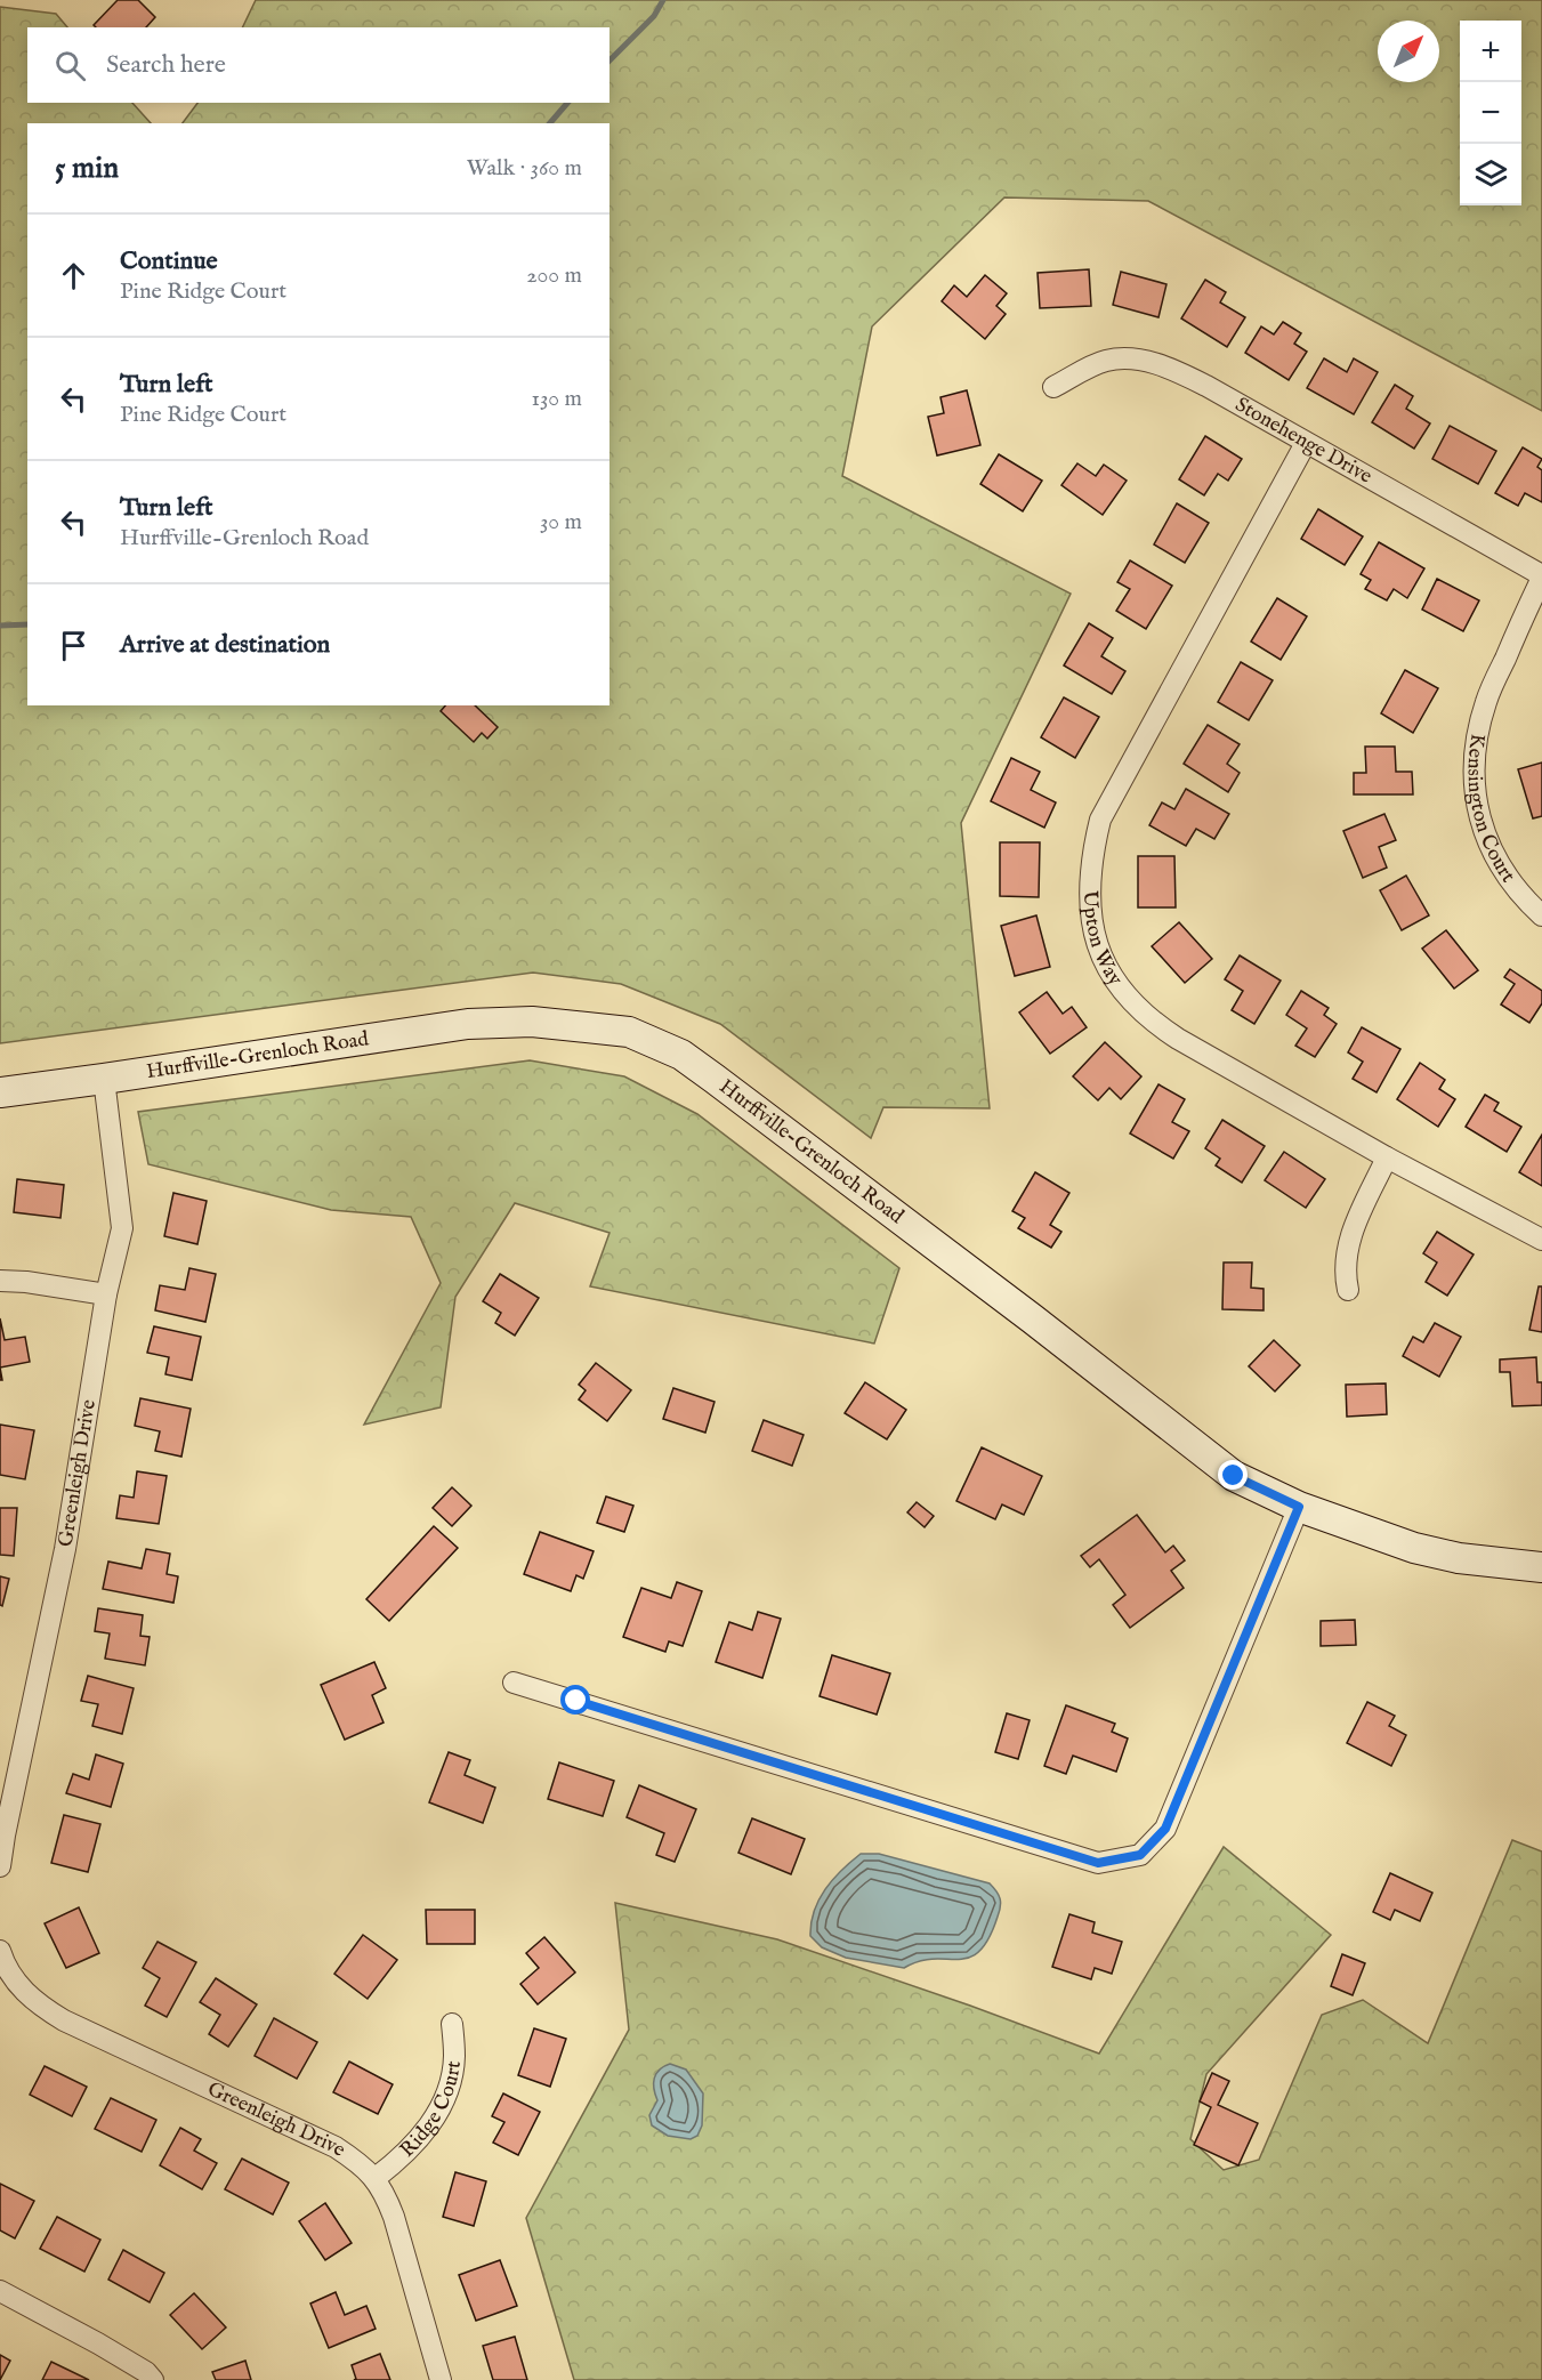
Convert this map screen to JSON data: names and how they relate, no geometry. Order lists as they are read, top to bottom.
{
  "streets": {
    "main road": ["Hurffville-Grenloch Road"],
    "street": [
      "Stonehenge Drive",
      "Kensington Court",
      "Upton Way",
      "Greenleigh Drive",
      "Ridge Court"
    ]
  },
  "crossings": [
    ["Stonehenge Drive", "Kensington Court"],
    ["Stonehenge Drive", "Upton Way"],
    ["Hurffville-Grenloch Road", "Greenleigh Drive"],
    ["Greenleigh Drive", "Ridge Court"]
  ],
  "north": "top right",
  "page": {
    "map_buttons": ["+", "−"],
    "search": "Search here",
    "heading": ["5 min", "Walk · 360 m"],
    "list": [
      ["Continue", "Pine Ridge Court", "200 m"],
      ["Turn left", "Pine Ridge Court", "130 m"],
      ["Turn left", "Hurffville-Grenloch Road", "30 m"],
      "Arrive at destination"
    ]
  }
}
